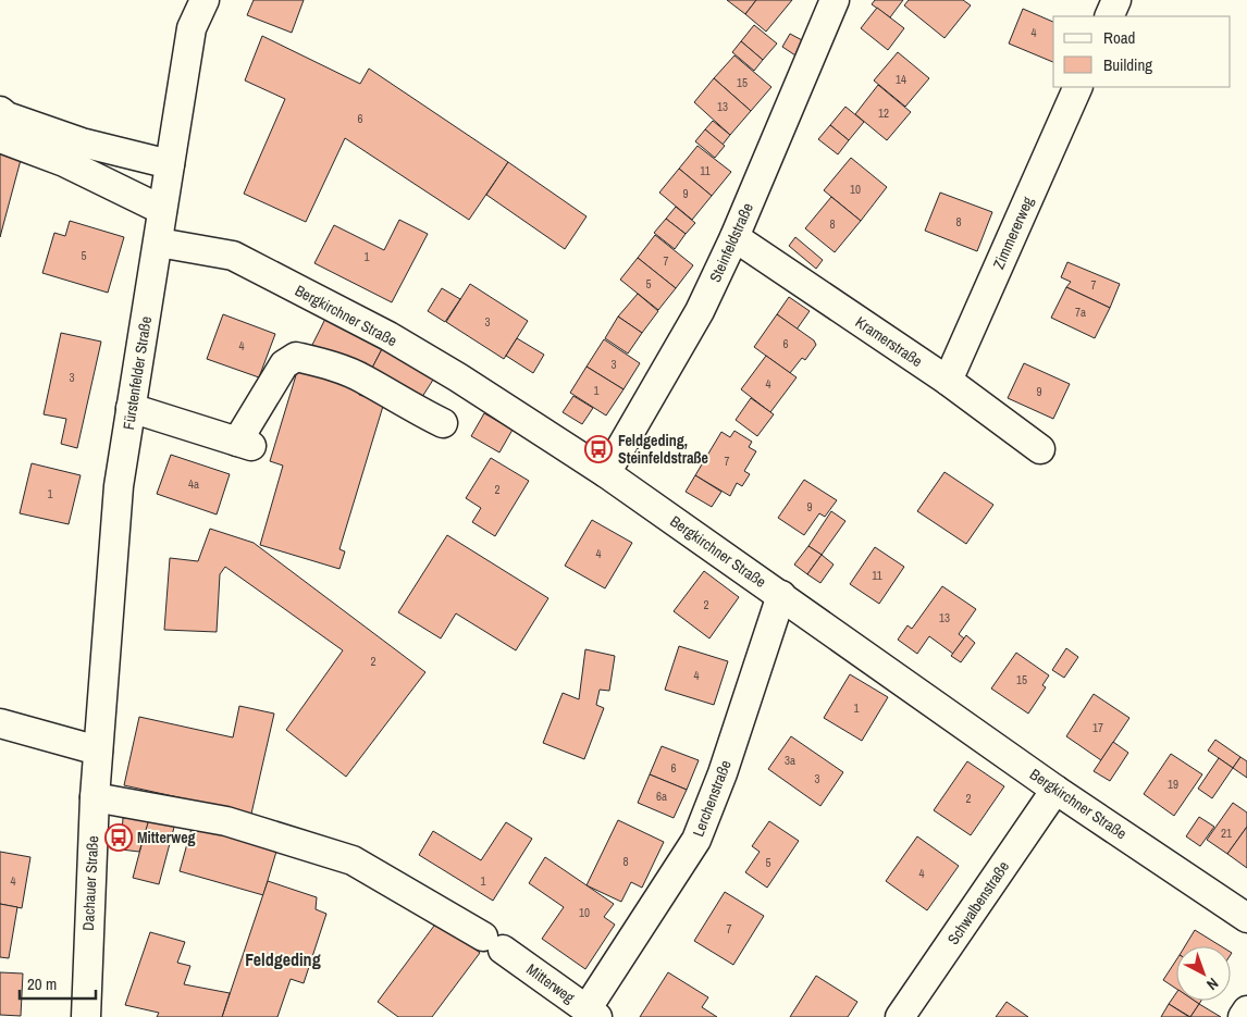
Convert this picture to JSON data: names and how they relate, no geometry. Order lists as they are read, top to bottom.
{
  "streets": {
    "street": [
      "Zimmererweg",
      "Steinfeldstraße",
      "Bergkirchner Straße",
      "Kramerstraße",
      "Fürstenfelder Straße",
      "Lerchenstraße",
      "Dachauer Straße",
      "Schwalbenstraße",
      "Mitterweg"
    ]
  },
  "crossings": [
    ["Zimmererweg", "Kramerstraße"],
    ["Steinfeldstraße", "Bergkirchner Straße"],
    ["Steinfeldstraße", "Kramerstraße"],
    ["Bergkirchner Straße", "Fürstenfelder Straße"],
    ["Bergkirchner Straße", "Lerchenstraße"],
    ["Bergkirchner Straße", "Schwalbenstraße"],
    ["Fürstenfelder Straße", "Dachauer Straße"],
    ["Lerchenstraße", "Mitterweg"],
    ["Dachauer Straße", "Mitterweg"]
  ],
  "districts": ["Feldgeding"],
  "places": {
    "bus stop": ["Feldgeding, Steinfeldstraße", "Mitterweg"]
  },
  "house_numbers": [
    "4",
    "14",
    "15",
    "13",
    "12",
    "6",
    "11",
    "10",
    "9",
    "8",
    "8",
    "5",
    "1",
    "7",
    "5",
    "7",
    "7a",
    "3",
    "6",
    "4",
    "3",
    "3",
    "4",
    "1",
    "9",
    "7",
    "4a",
    "2",
    "1",
    "9",
    "4",
    "11",
    "2",
    "13",
    "2",
    "4",
    "15",
    "1",
    "17",
    "3a",
    "6",
    "3",
    "19",
    "6a",
    "2",
    "21",
    "8",
    "5",
    "4",
    "4",
    "1",
    "10",
    "7"
  ],
  "legend": ["Road", "Building"],
  "scale_bar": "20 m",
  "north": "bottom right"
}
